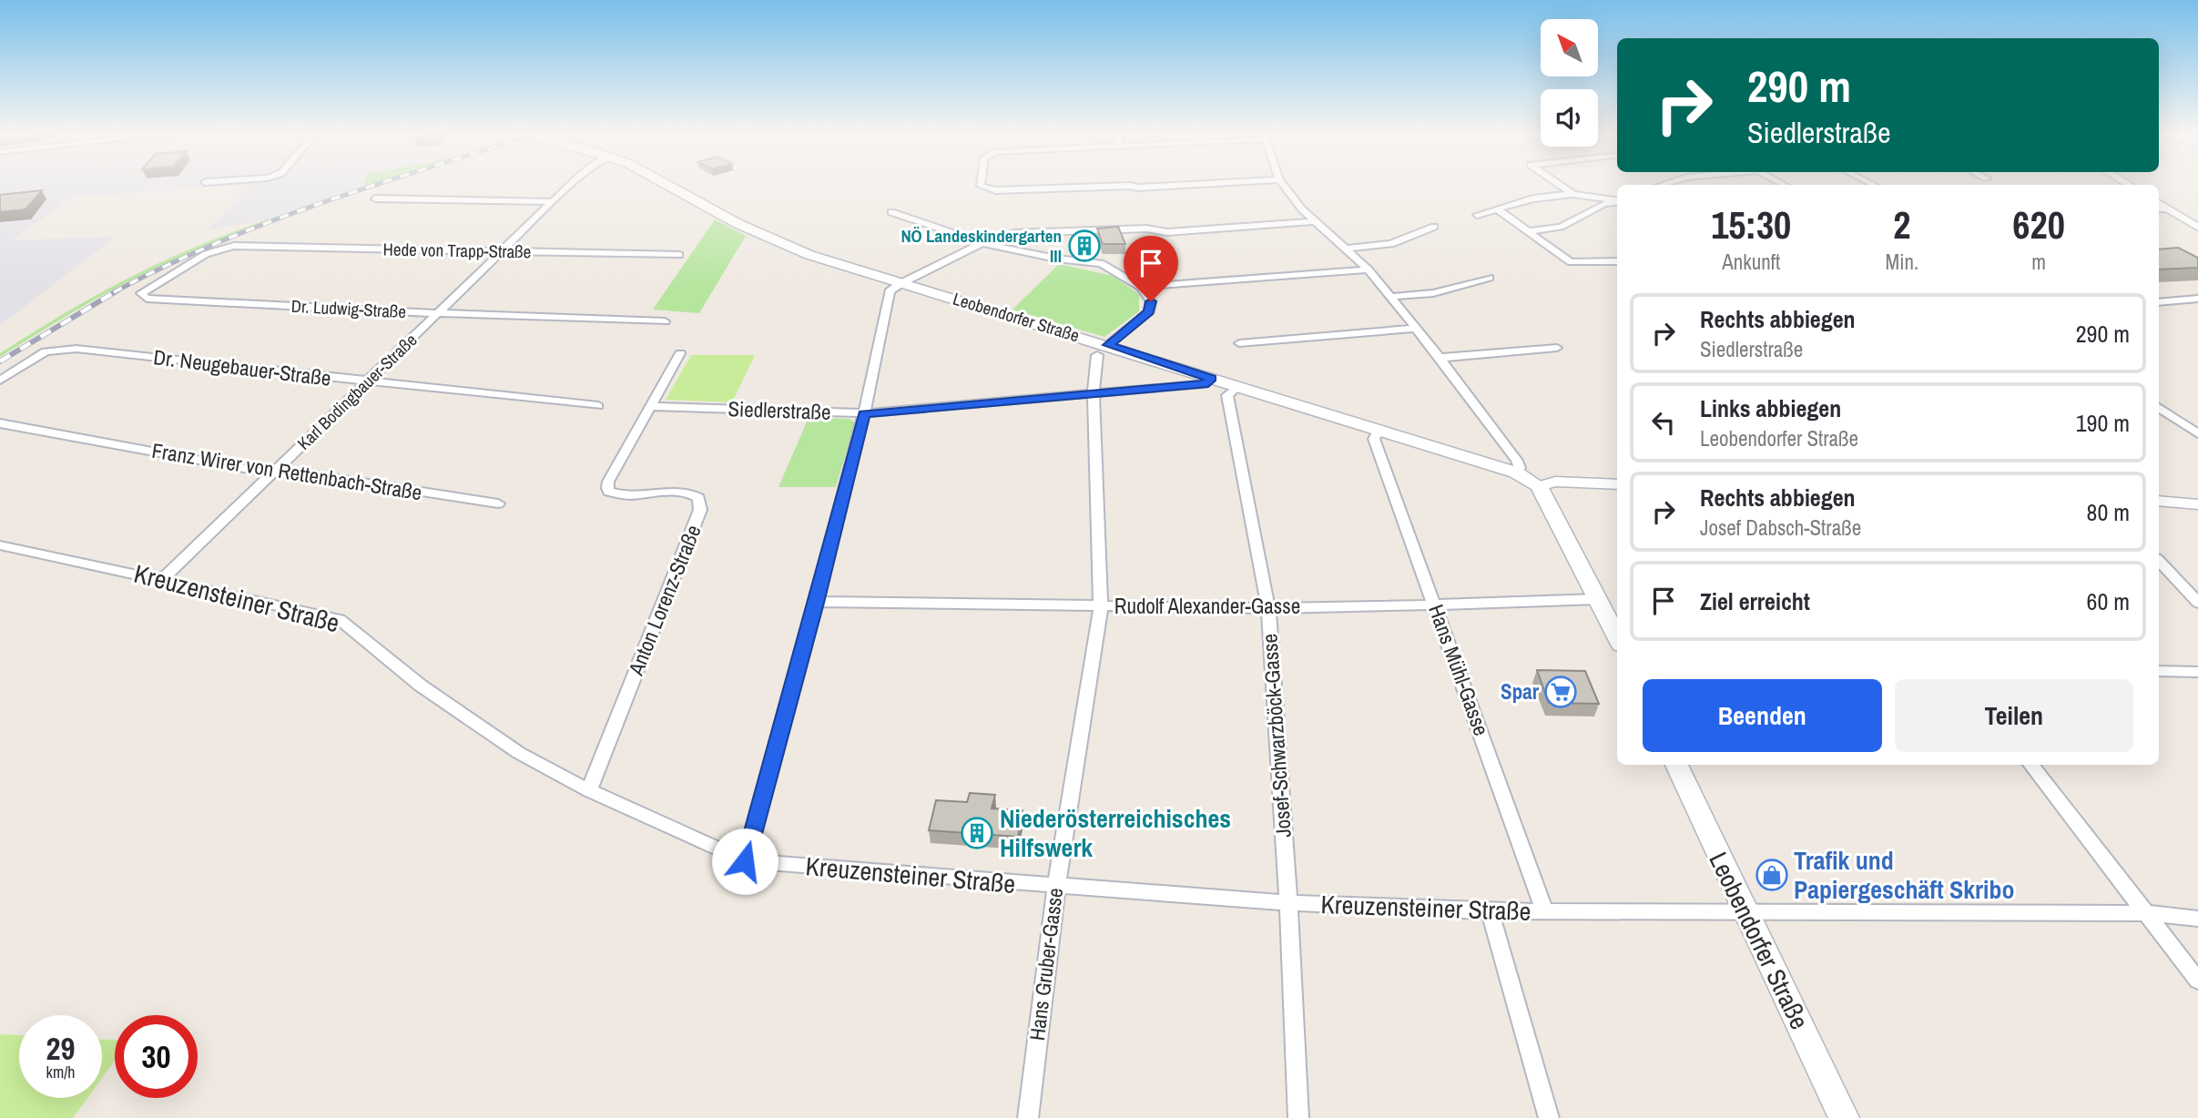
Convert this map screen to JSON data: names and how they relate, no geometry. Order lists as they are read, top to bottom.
{
  "streets": {
    "main road": ["Leobendorfer Straße"],
    "street": [
      "Hede von Trapp-Straße",
      "Dr. Ludwig-Straße",
      "Dr. Neugebauer-Straße",
      "Karl Bodingbauer-Straße",
      "Siedlerstraße",
      "Franz Wirer von Rettenbach-Straße",
      "Kreuzensteiner Straße",
      "Anton Lorenz-Straße",
      "Rudolf Alexander-Gasse",
      "Hans Mühl-Gasse",
      "Josef-Schwarzböck-Gasse",
      "Hans Gruber-Gasse"
    ]
  },
  "crossings": [
    ["Hede von Trapp-Straße", "Dr. Ludwig-Straße"],
    ["Hede von Trapp-Straße", "Karl Bodingbauer-Straße"],
    ["Dr. Ludwig-Straße", "Karl Bodingbauer-Straße"],
    ["Leobendorfer Straße", "Siedlerstraße"],
    ["Leobendorfer Straße", "Kreuzensteiner Straße"],
    ["Leobendorfer Straße", "Hans Mühl-Gasse"],
    ["Leobendorfer Straße", "Josef-Schwarzböck-Gasse"],
    ["Leobendorfer Straße", "Hans Gruber-Gasse"],
    ["Dr. Neugebauer-Straße", "Karl Bodingbauer-Straße"],
    ["Karl Bodingbauer-Straße", "Franz Wirer von Rettenbach-Straße"],
    ["Karl Bodingbauer-Straße", "Kreuzensteiner Straße"],
    ["Siedlerstraße", "Anton Lorenz-Straße"],
    ["Siedlerstraße", "Hans Gruber-Gasse"],
    ["Kreuzensteiner Straße", "Anton Lorenz-Straße"],
    ["Kreuzensteiner Straße", "Hans Mühl-Gasse"],
    ["Kreuzensteiner Straße", "Josef-Schwarzböck-Gasse"],
    ["Kreuzensteiner Straße", "Hans Gruber-Gasse"],
    ["Rudolf Alexander-Gasse", "Hans Mühl-Gasse"],
    ["Rudolf Alexander-Gasse", "Josef-Schwarzböck-Gasse"],
    ["Rudolf Alexander-Gasse", "Hans Gruber-Gasse"]
  ],
  "places": {
    "building": ["NÖ Landeskindergarten III", "Niederösterreichisches Hilfswerk"],
    "supermarket": ["Spar"],
    "shop": ["Trafik und Papiergeschäft Skribo"]
  },
  "north": "top left",
  "page": {
    "turn": ["290 m", "Siedlerstraße"],
    "eta": [
      "15:30",
      "Ankunft",
      "2",
      "Min.",
      "620",
      "m"
    ],
    "list": [
      {
        "name": "Rechts abbiegen",
        "note": "Siedlerstraße",
        "value": "290 m"
      },
      {
        "name": "Links abbiegen",
        "note": "Leobendorfer Straße",
        "value": "190 m"
      },
      {
        "name": "Rechts abbiegen",
        "note": "Josef Dabsch-Straße",
        "value": "80 m"
      },
      {
        "name": "Ziel erreicht",
        "value": "60 m"
      }
    ],
    "buttons": ["Beenden", "Teilen"],
    "speed": "29 km/h",
    "limit": "30"
  }
}
